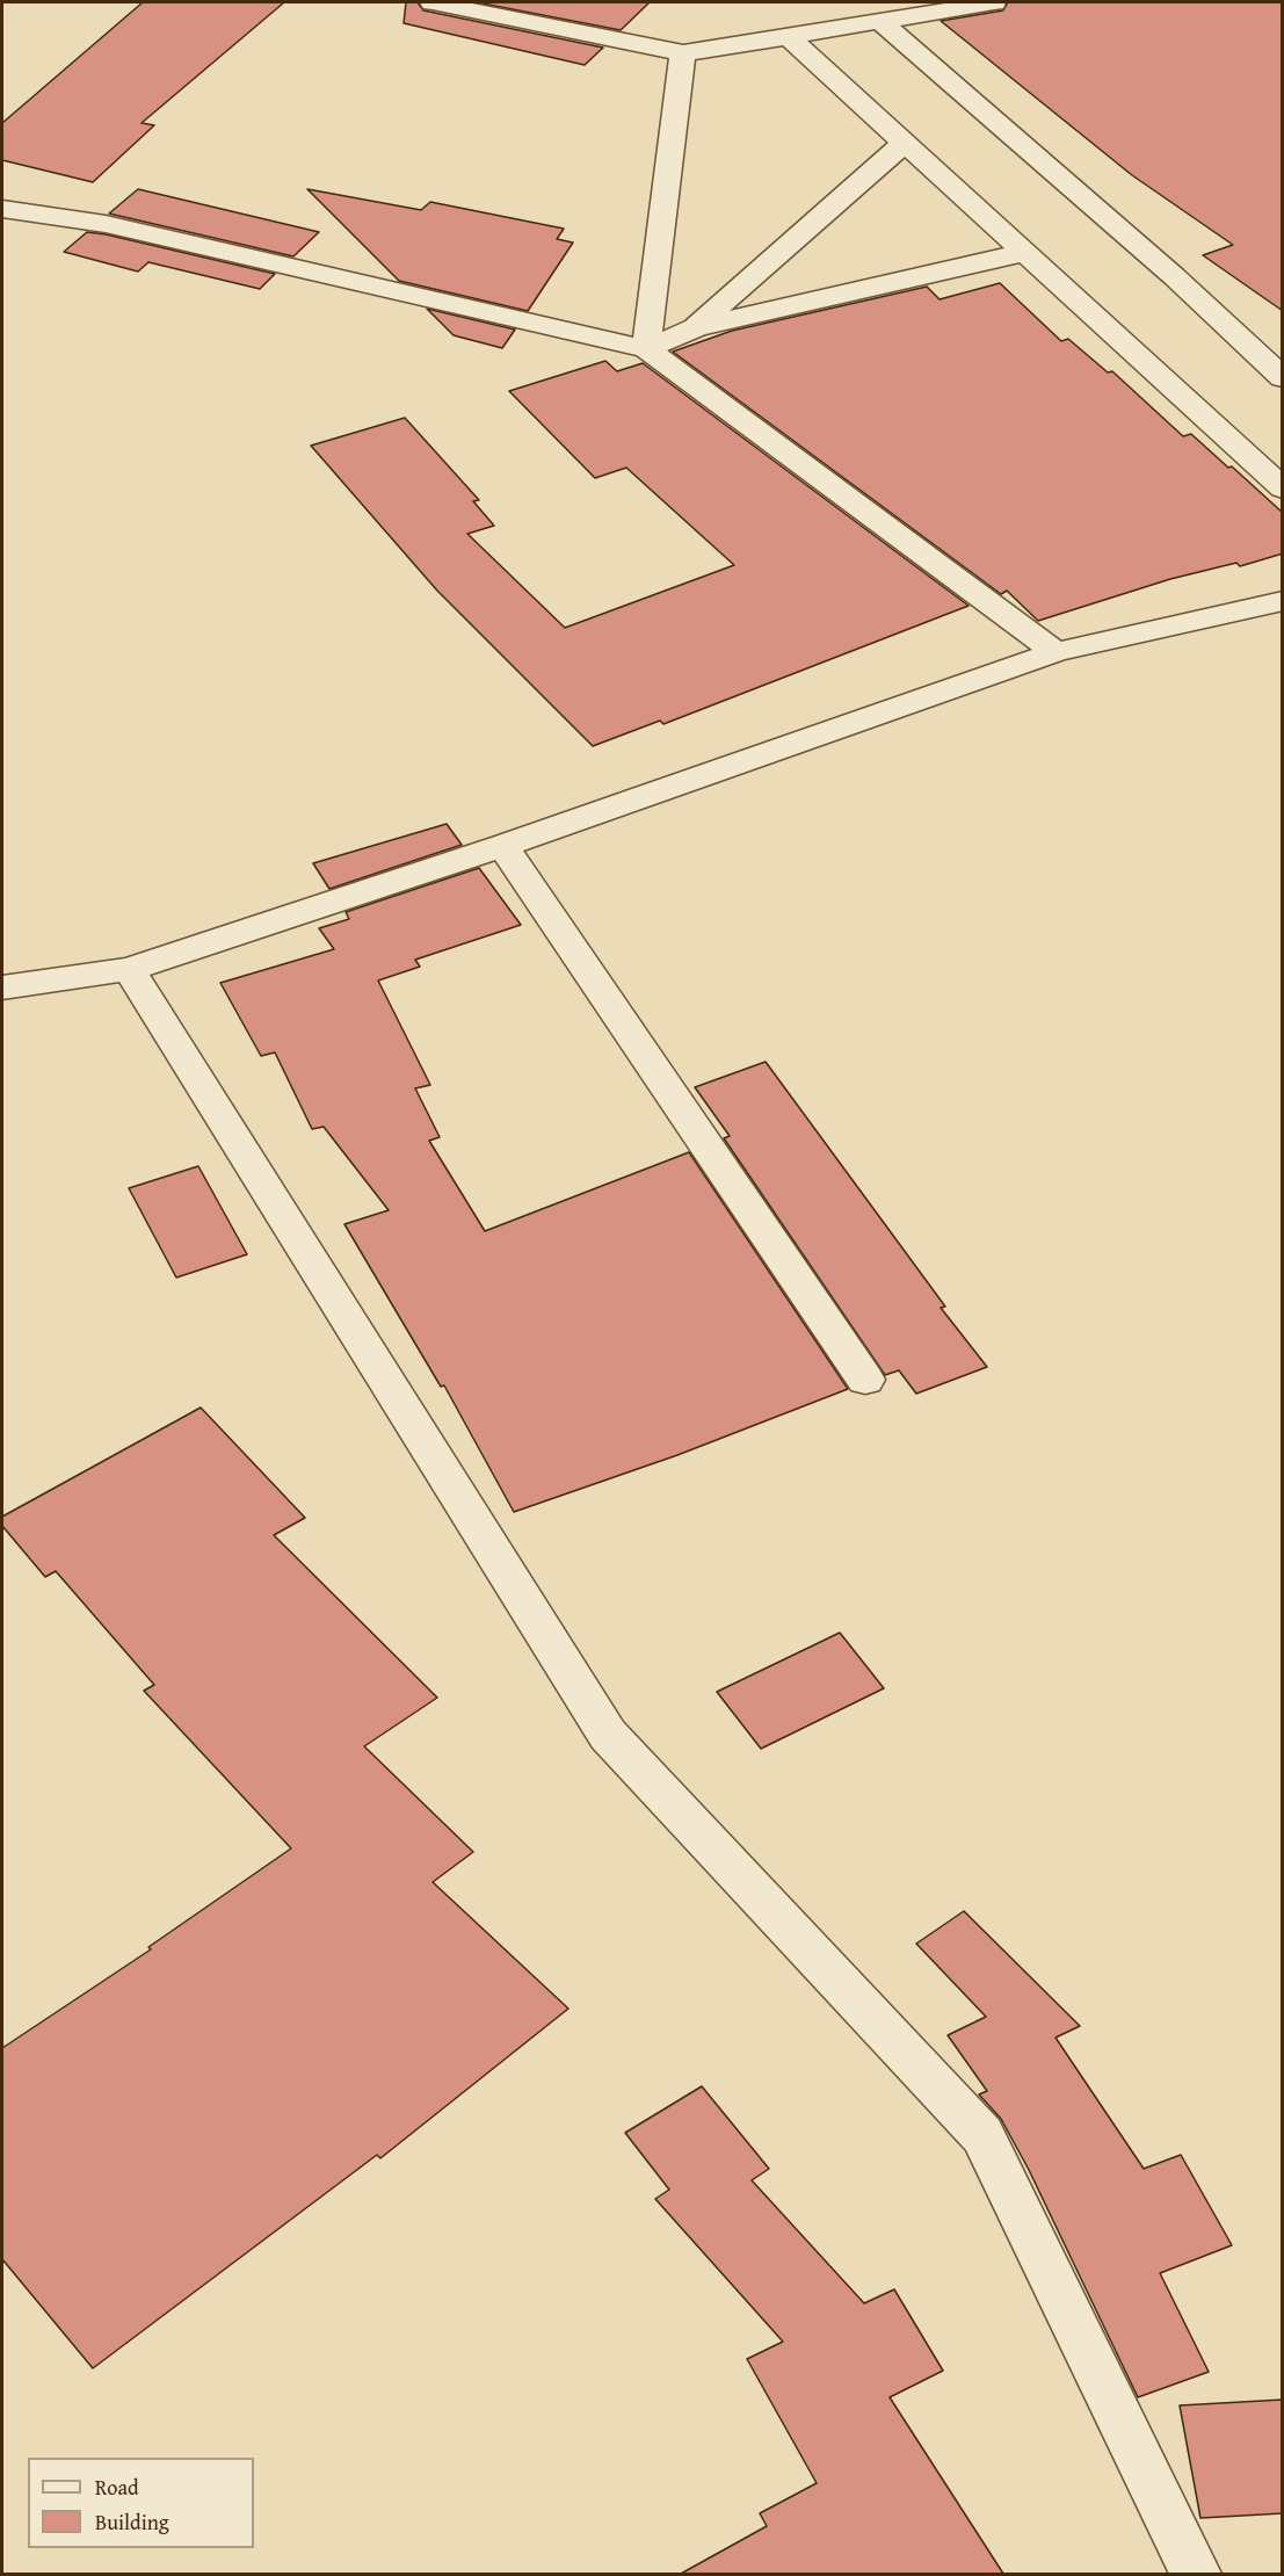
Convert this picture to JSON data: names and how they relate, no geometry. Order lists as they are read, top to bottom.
{
  "legend": ["Road", "Building"]
}
